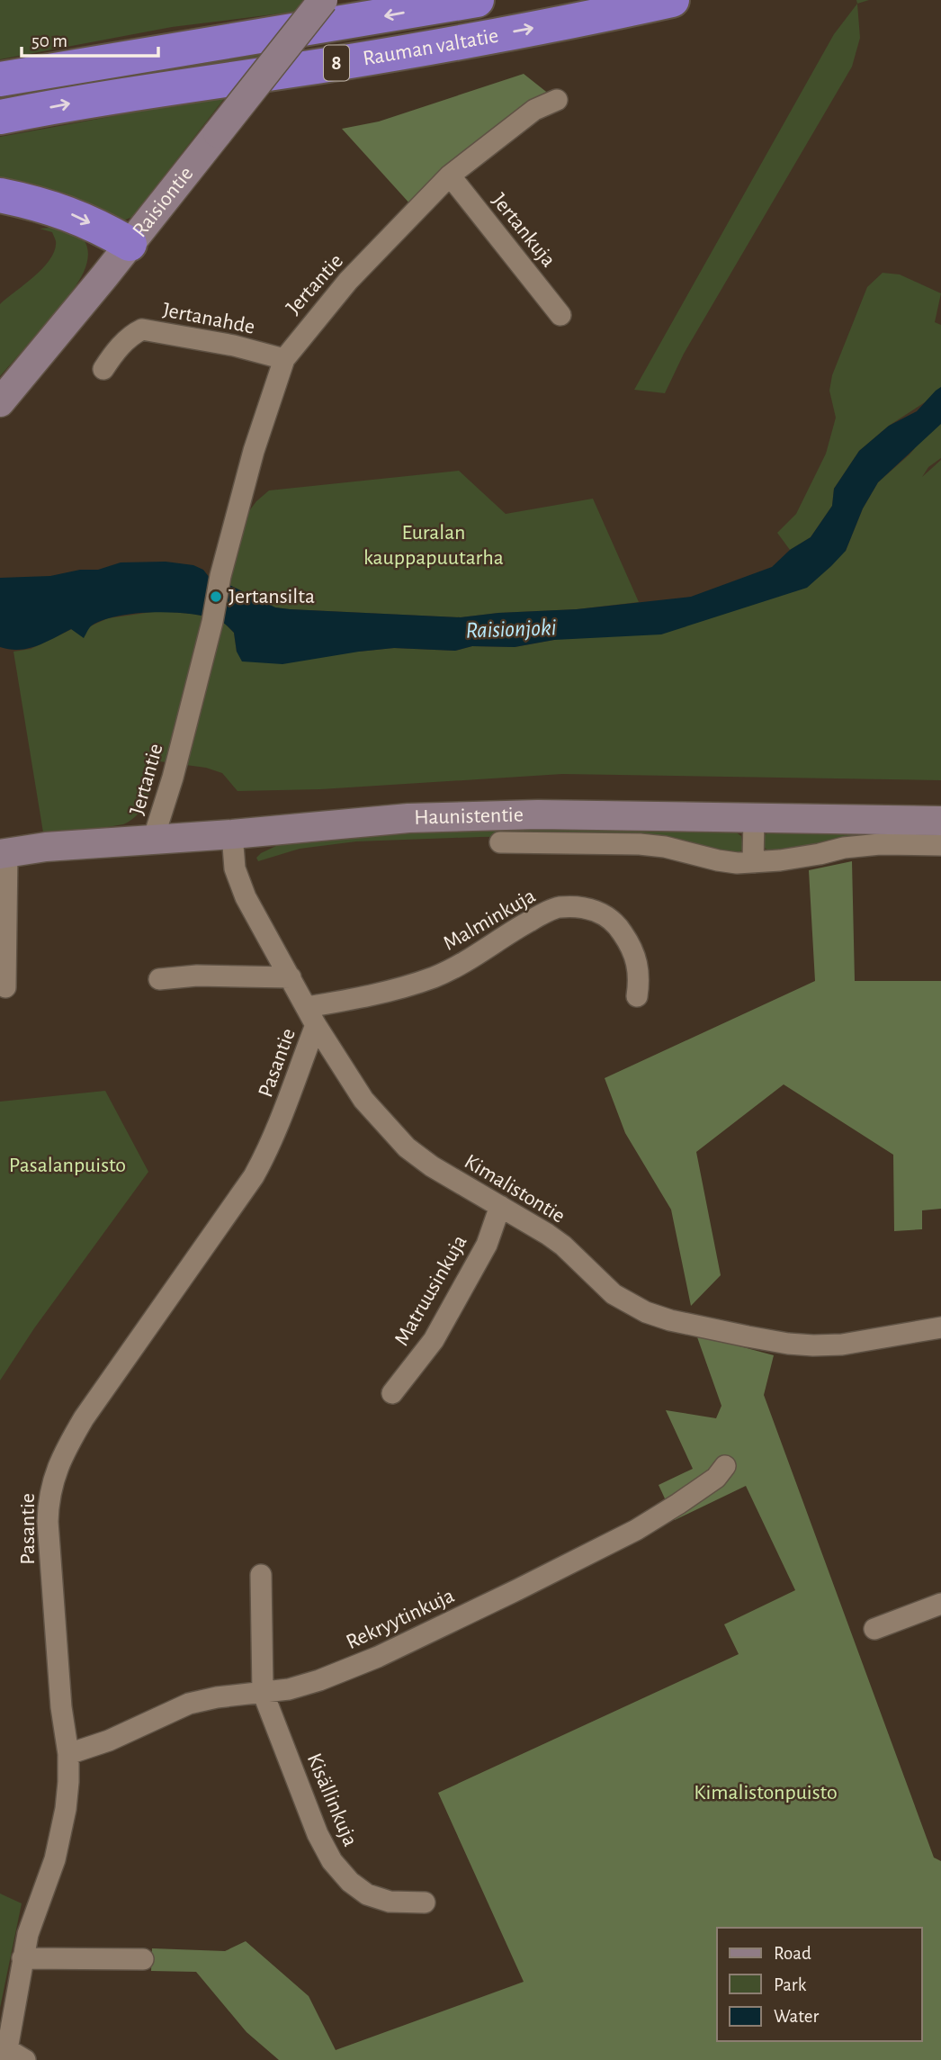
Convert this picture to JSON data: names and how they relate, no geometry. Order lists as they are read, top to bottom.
{
  "streets": {
    "highway": ["Rauman valtatie", "8"],
    "street": [
      "Raisiontie",
      "Jertankuja",
      "Jertantie",
      "Jertanahde",
      "Haunistentie",
      "Malminkuja",
      "Pasantie",
      "Kimalistontie",
      "Matruusinkuja",
      "Rekryytinkuja",
      "Kisällinkuja"
    ]
  },
  "crossings": [
    ["Jertankuja", "Jertantie"],
    ["Jertantie", "Jertanahde"],
    ["Jertantie", "Haunistentie"],
    ["Haunistentie", "Kimalistontie"],
    ["Malminkuja", "Pasantie"],
    ["Malminkuja", "Kimalistontie"],
    ["Pasantie", "Kimalistontie"],
    ["Pasantie", "Rekryytinkuja"],
    ["Kimalistontie", "Matruusinkuja"],
    ["Rekryytinkuja", "Kisällinkuja"]
  ],
  "water": ["Raisionjoki"],
  "parks": ["Euralan kauppapuutarha", "Pasalanpuisto", "Kimalistonpuisto"],
  "places": ["Jertansilta"],
  "legend": ["Road", "Park", "Water"],
  "scale_bar": "50 m"
}
